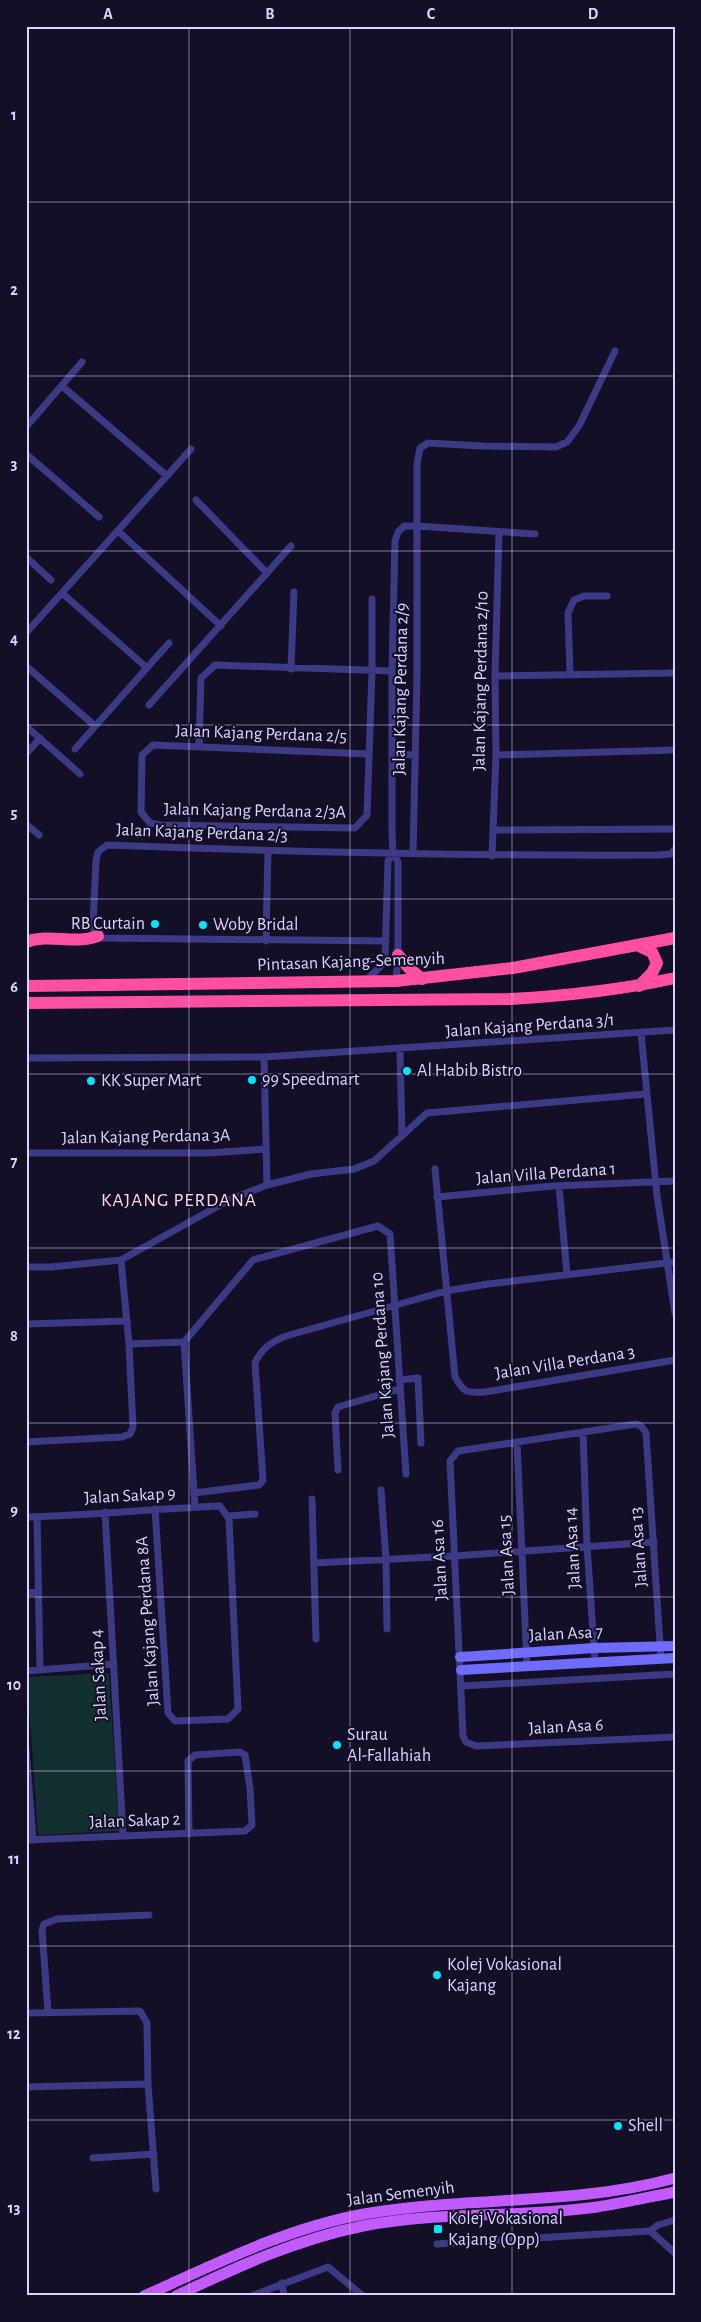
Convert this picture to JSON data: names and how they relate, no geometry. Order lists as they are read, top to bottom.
{
  "streets": {
    "highway": ["Pintasan Kajang-Semenyih"],
    "main road": ["Jalan Semenyih"],
    "street": [
      "Jalan Kajang Perdana 2/10",
      "Jalan Kajang Perdana 2/9",
      "Jalan Kajang Perdana 2/5",
      "Jalan Kajang Perdana 2/3A",
      "Jalan Kajang Perdana 2/3",
      "Jalan Kajang Perdana 3/1",
      "Jalan Kajang Perdana 3A",
      "Jalan Villa Perdana 1",
      "Jalan Kajang Perdana 10",
      "Jalan Villa Perdana 3",
      "Jalan Sakap 9",
      "Jalan Asa 13",
      "Jalan Asa 14",
      "Jalan Asa 15",
      "Jalan Asa 16",
      "Jalan Kajang Perdana 8A",
      "Jalan Asa 7",
      "Jalan Sakap 4",
      "Jalan Asa 6",
      "Jalan Sakap 2"
    ]
  },
  "crossings": [
    ["Jalan Kajang Perdana 2/10", "Jalan Kajang Perdana 2/3"],
    ["Jalan Kajang Perdana 2/9", "Jalan Kajang Perdana 2/3"],
    ["Jalan Kajang Perdana 2/5", "Jalan Kajang Perdana 2/3A"],
    ["Jalan Sakap 9", "Jalan Kajang Perdana 8A"],
    ["Jalan Sakap 9", "Jalan Sakap 4"],
    ["Jalan Asa 13", "Jalan Asa 14"],
    ["Jalan Asa 13", "Jalan Asa 7"],
    ["Jalan Asa 14", "Jalan Asa 7"],
    ["Jalan Asa 15", "Jalan Asa 16"],
    ["Jalan Asa 15", "Jalan Asa 7"],
    ["Jalan Asa 16", "Jalan Asa 7"],
    ["Jalan Asa 16", "Jalan Asa 6"],
    ["Jalan Sakap 4", "Jalan Sakap 2"]
  ],
  "districts": ["KAJANG PERDANA"],
  "places": {
    "other": [
      "RB Curtain",
      "Woby Bridal",
      "Al Habib Bistro",
      "99 Speedmart",
      "KK Super Mart",
      "Surau Al-Fallahiah",
      "Kolej Vokasional Kajang",
      "Shell"
    ],
    "transit": ["Kolej Vokasional Kajang (Opp)"]
  },
  "grid": {
    "columns": [
      "A",
      "B",
      "C",
      "D"
    ],
    "rows": [
      "1",
      "2",
      "3",
      "4",
      "5",
      "6",
      "7",
      "8",
      "9",
      "10",
      "11",
      "12",
      "13"
    ]
  }
}
